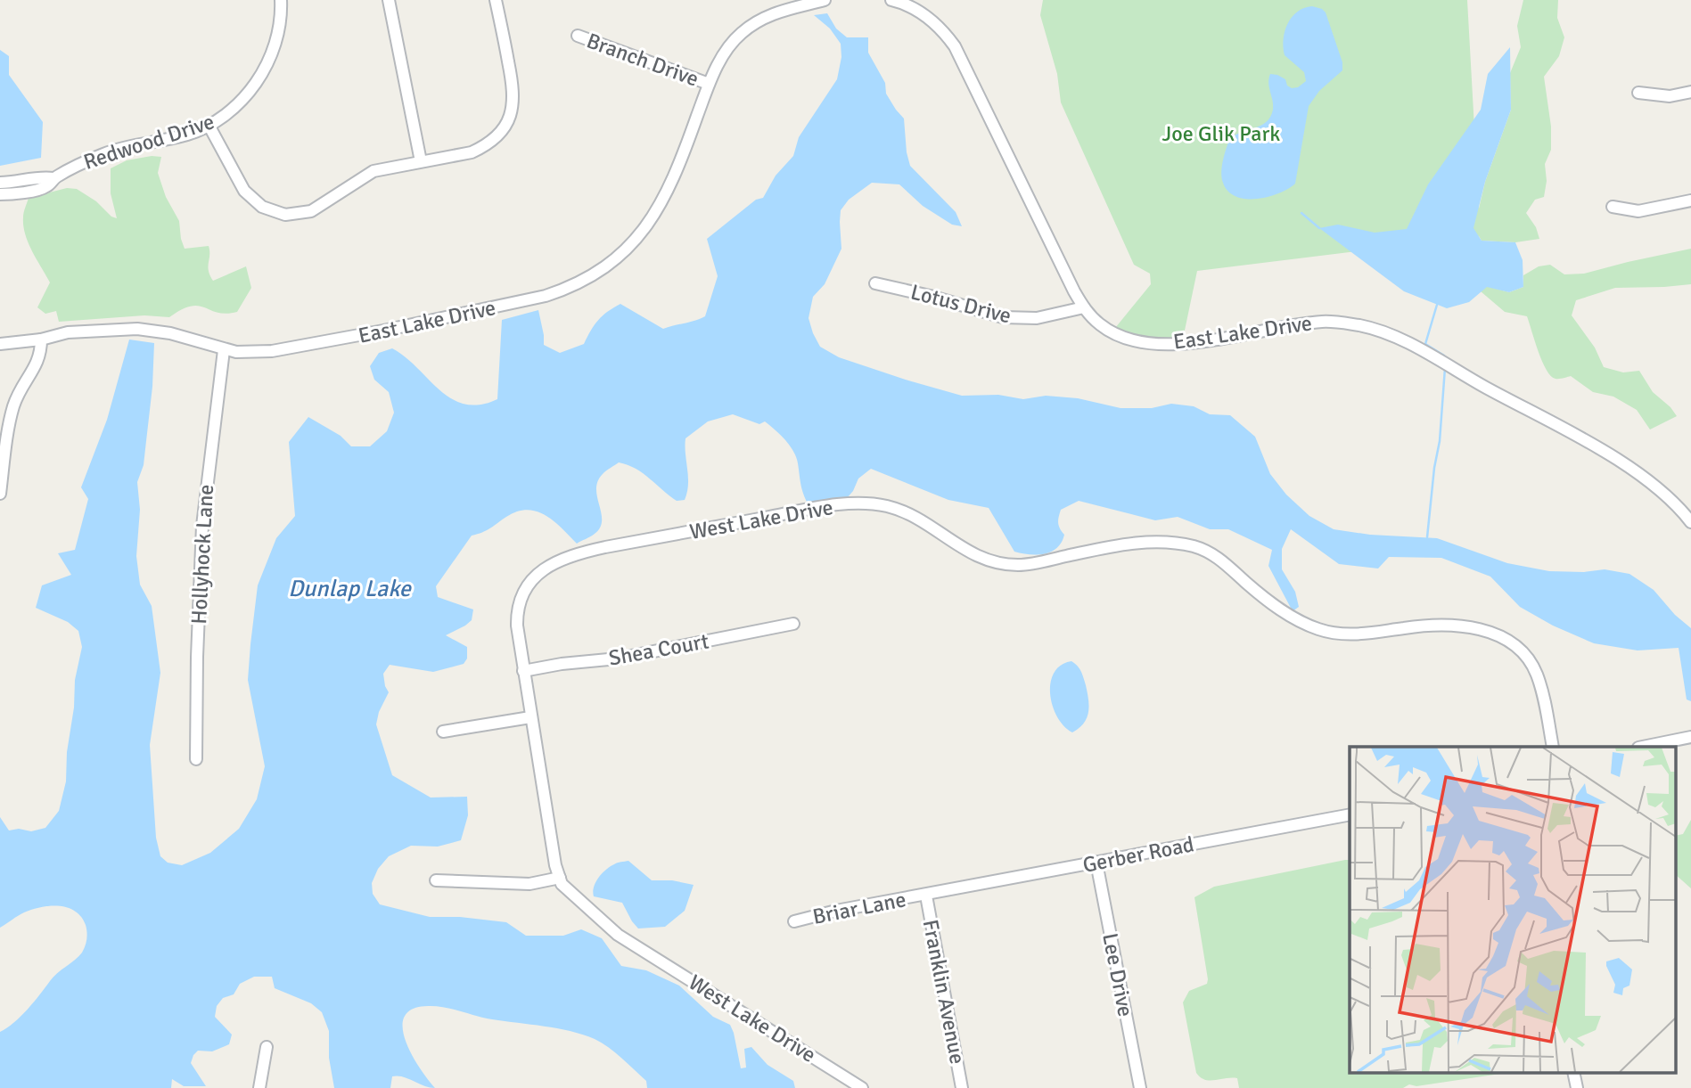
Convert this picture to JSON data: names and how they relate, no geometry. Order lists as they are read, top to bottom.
{
  "streets": {
    "street": [
      "Branch Drive",
      "Redwood Drive",
      "Lotus Drive",
      "East Lake Drive",
      "West Lake Drive",
      "Hollyhock Lane",
      "Shea Court",
      "Gerber Road",
      "Briar Lane",
      "Lee Drive",
      "Franklin Avenue"
    ]
  },
  "crossings": [
    ["Branch Drive", "East Lake Drive"],
    ["Lotus Drive", "East Lake Drive"],
    ["East Lake Drive", "Hollyhock Lane"],
    ["West Lake Drive", "Shea Court"],
    ["Gerber Road", "Briar Lane"],
    ["Gerber Road", "Lee Drive"],
    ["Gerber Road", "Franklin Avenue"],
    ["Briar Lane", "Franklin Avenue"]
  ],
  "water": ["Dunlap Lake"],
  "parks": ["Joe Glik Park"]
}
